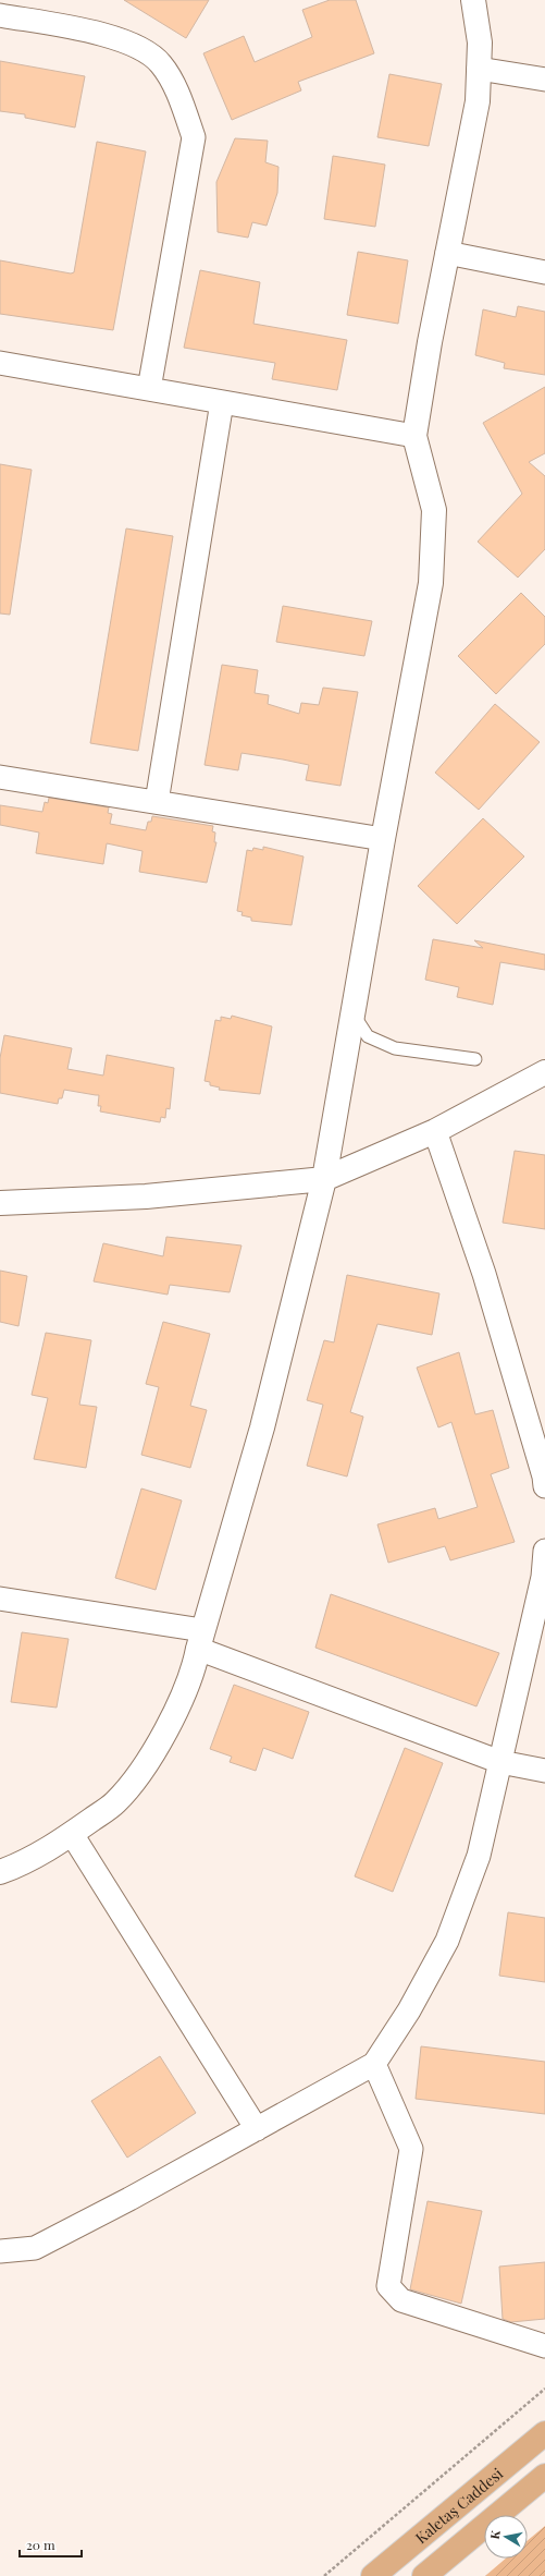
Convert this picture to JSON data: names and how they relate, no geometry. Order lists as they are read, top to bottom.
{
  "streets": {
    "main road": ["Kaletaş Caddesi"]
  },
  "scale_bar": "20 m",
  "north": "left"
}
